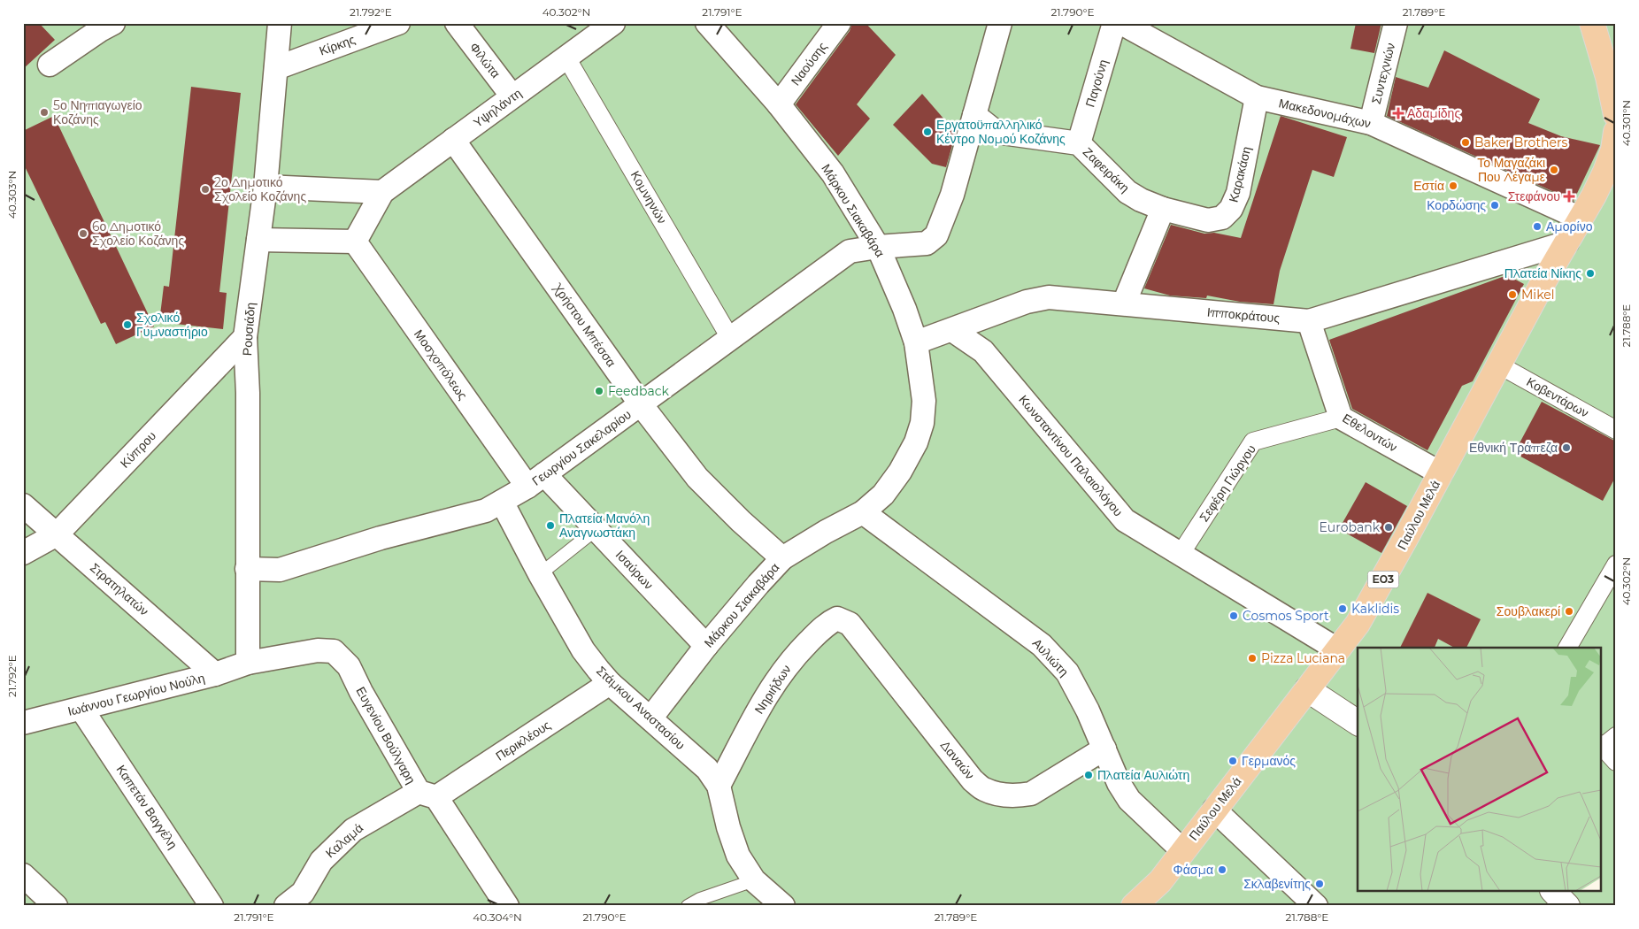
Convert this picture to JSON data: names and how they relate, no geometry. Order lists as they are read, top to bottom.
{
  "streets": {
    "main road": ["Παύλου Μελά", "ΕΟ3"],
    "street": [
      "Κίρκης",
      "Φιλώτα",
      "Ναούσης",
      "Συντεχνιών",
      "Παγούνη",
      "Υψηλάντη",
      "Μακεδονομάχων",
      "Ζαφειράκη",
      "Καρακάση",
      "Κομνηνών",
      "Μάρκου Σιακαβάρα",
      "Ιπποκράτους",
      "Χρήστου Μπέσσα",
      "Ρουσιάδη",
      "Μοσχοπόλεως",
      "Κοβεντάρων",
      "Εθελοντών",
      "Γεωργίου Σακελαρίου",
      "Κύπρου",
      "Κωνσταντίνου Παλαιολόγου",
      "Σεφέρη Γιώργου",
      "Ισαύρων",
      "Στρατηλατών",
      "Αυλιώτη",
      "Νηριήδων",
      "Ιωάννου Γεωργίου Νούλη",
      "Στάμκου Αναστασίου",
      "Ευγενίου Βούλγαρη",
      "Περικλέους",
      "Δαναών",
      "Καπετάν Βαγγέλη",
      "Καλαμά"
    ]
  },
  "crossings": [
    ["Κίρκης", "Ρουσιάδη"],
    ["Φιλώτα", "Υψηλάντη"],
    ["Ναούσης", "Μάρκου Σιακαβάρα"],
    ["Συντεχνιών", "Μακεδονομάχων"],
    ["Παγούνη", "Ζαφειράκη"],
    ["Υψηλάντη", "Κομνηνών"],
    ["Υψηλάντη", "Χρήστου Μπέσσα"],
    ["Υψηλάντη", "Μοσχοπόλεως"],
    ["Μακεδονομάχων", "Καρακάση"],
    ["Μακεδονομάχων", "Παύλου Μελά"],
    ["Ζαφειράκη", "Καρακάση"],
    ["Ζαφειράκη", "Γεωργίου Σακελαρίου"],
    ["Κομνηνών", "Γεωργίου Σακελαρίου"],
    ["Μάρκου Σιακαβάρα", "Ιπποκράτους"],
    ["Μάρκου Σιακαβάρα", "Χρήστου Μπέσσα"],
    ["Μάρκου Σιακαβάρα", "Γεωργίου Σακελαρίου"],
    ["Μάρκου Σιακαβάρα", "Ισαύρων"],
    ["Μάρκου Σιακαβάρα", "Αυλιώτη"],
    ["Μάρκου Σιακαβάρα", "Στάμκου Αναστασίου"],
    ["Ιπποκράτους", "Εθελοντών"],
    ["Ιπποκράτους", "Κωνσταντίνου Παλαιολόγου"],
    ["Ιπποκράτους", "Παύλου Μελά"],
    ["Χρήστου Μπέσσα", "Γεωργίου Σακελαρίου"],
    ["Ρουσιάδη", "Γεωργίου Σακελαρίου"],
    ["Ρουσιάδη", "Κύπρου"],
    ["Ρουσιάδη", "Ιωάννου Γεωργίου Νούλη"],
    ["Ρουσιάδη", "Ευγενίου Βούλγαρη"],
    ["Μοσχοπόλεως", "Γεωργίου Σακελαρίου"],
    ["Μοσχοπόλεως", "Ισαύρων"],
    ["Κοβεντάρων", "Παύλου Μελά"],
    ["Εθελοντών", "Σεφέρη Γιώργου"],
    ["Εθελοντών", "Παύλου Μελά"],
    ["Γεωργίου Σακελαρίου", "Ισαύρων"],
    ["Γεωργίου Σακελαρίου", "Στάμκου Αναστασίου"],
    ["Κύπρου", "Στρατηλατών"],
    ["Κωνσταντίνου Παλαιολόγου", "Σεφέρη Γιώργου"],
    ["Κωνσταντίνου Παλαιολόγου", "Παύλου Μελά"],
    ["Παύλου Μελά", "Αυλιώτη"],
    ["Στρατηλατών", "Ιωάννου Γεωργίου Νούλη"],
    ["Αυλιώτη", "Δαναών"],
    ["Νηριήδων", "Στάμκου Αναστασίου"],
    ["Νηριήδων", "Δαναών"],
    ["Ιωάννου Γεωργίου Νούλη", "Ευγενίου Βούλγαρη"],
    ["Ιωάννου Γεωργίου Νούλη", "Καπετάν Βαγγέλη"],
    ["Στάμκου Αναστασίου", "Περικλέους"],
    ["Ευγενίου Βούλγαρη", "Περικλέους"],
    ["Ευγενίου Βούλγαρη", "Καλαμά"],
    ["Περικλέους", "Καλαμά"]
  ],
  "places": {
    "other": [
      "5ο Νηπιαγωγείο Κοζάνης",
      "Εργατοϋπαλληλικό Κέντρο Νομού Κοζάνης",
      "Baker Brothers",
      "Το Μαγαζάκι Που Λέγαμε",
      "Εστία",
      "2ο Δημοτικό Σχολείο Κοζάνης",
      "Κορδώσης",
      "Αμορίνο",
      "6ο Δημοτικό Σχολείο Κοζάνης",
      "Πλατεία Νίκης",
      "Mikel",
      "Σχολικό Γυμναστήριο",
      "Feedback",
      "Εθνική Τράπεζα",
      "Πλατεία Μανόλη Αναγνωστάκη",
      "Eurobank",
      "Kaklidis",
      "Σουβλακερί",
      "Cosmos Sport",
      "Pizza Luciana",
      "Γερμανός",
      "Πλατεία Αυλιώτη",
      "Φάσμα",
      "Σκλαβενίτης"
    ],
    "health": ["Αδαμίδης", "Στεφάνου"]
  },
  "coordinates": [
    "21.792°E",
    "40.302°N",
    "21.791°E",
    "21.790°E",
    "21.789°E",
    "40.301°N",
    "40.303°N",
    "21.788°E",
    "40.304°N"
  ]
}
